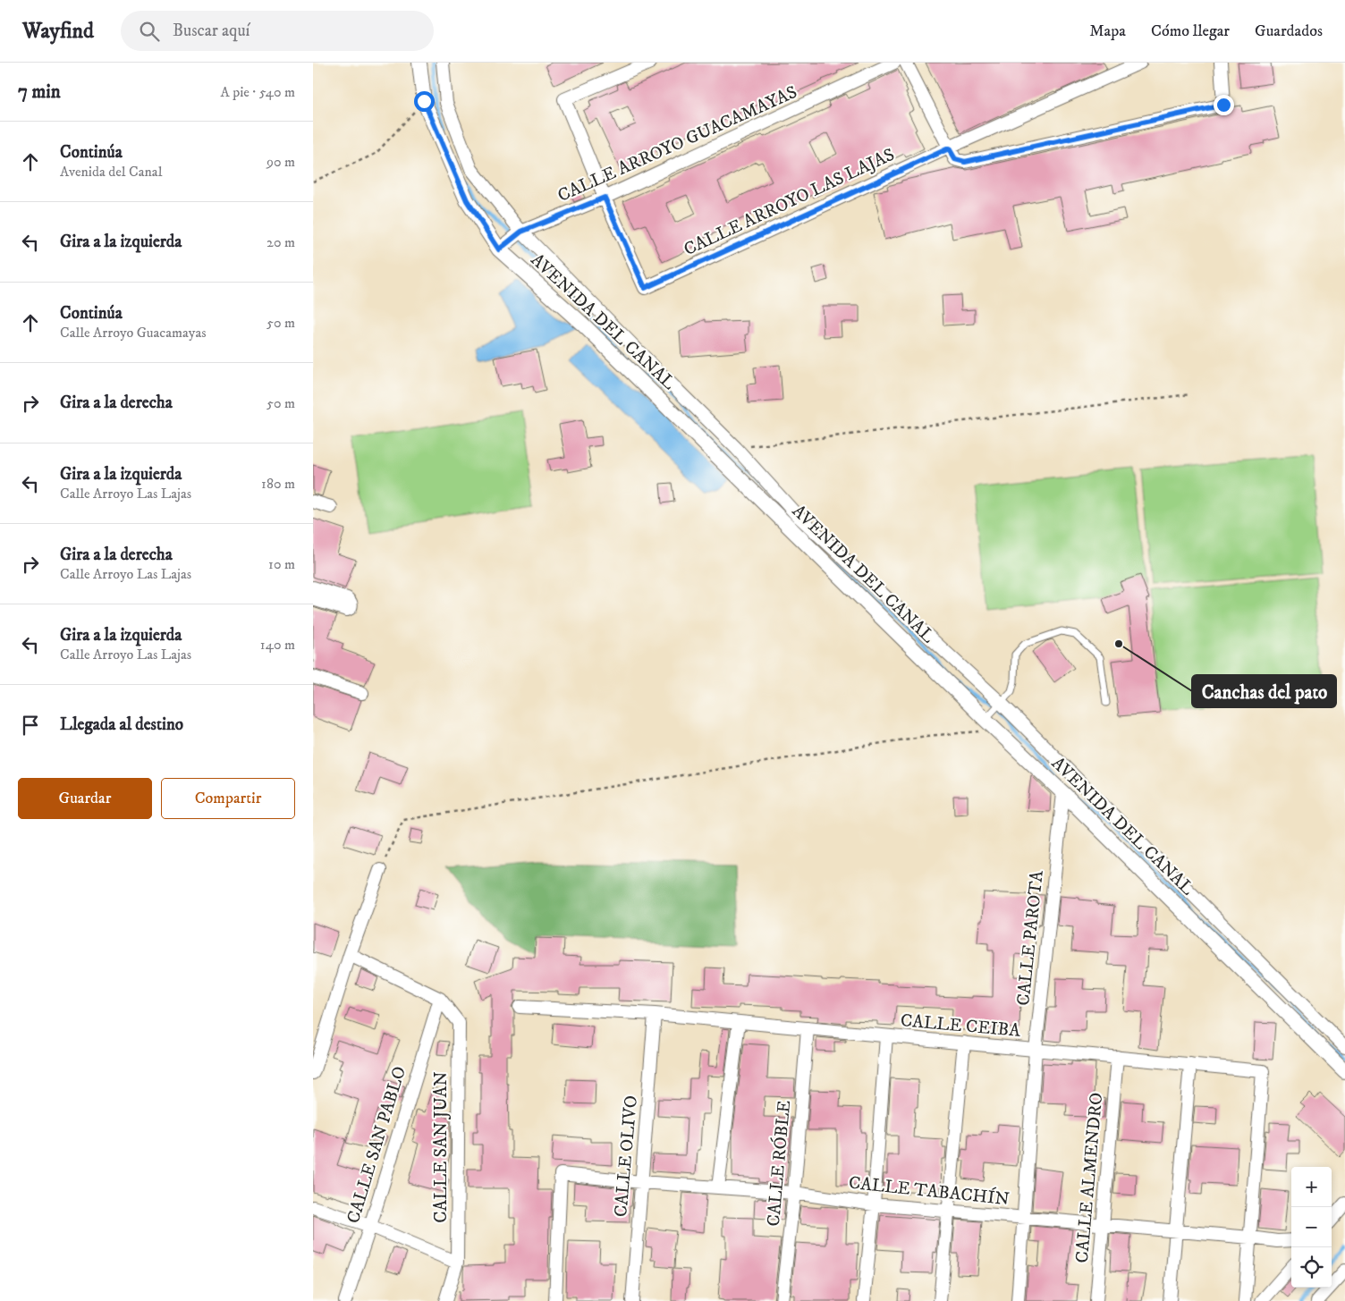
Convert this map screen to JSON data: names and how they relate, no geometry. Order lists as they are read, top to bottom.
{
  "streets": {
    "street": [
      "CALLE ARROYO GUACAMAYAS",
      "CALLE ARROYO LAS LAJAS",
      "AVENIDA DEL CANAL",
      "CALLE PAROTA",
      "CALLE CEIBA",
      "CALLE SAN PABLO",
      "CALLE SAN JUAN",
      "CALLE OLIVO",
      "CALLE RÓBLE",
      "CALLE ALMENDRO",
      "CALLE TABACHÍN"
    ]
  },
  "crossings": [
    ["CALLE ARROYO GUACAMAYAS", "CALLE ARROYO LAS LAJAS"],
    ["CALLE ARROYO GUACAMAYAS", "AVENIDA DEL CANAL"],
    ["AVENIDA DEL CANAL", "CALLE PAROTA"],
    ["CALLE PAROTA", "CALLE CEIBA"],
    ["CALLE PAROTA", "CALLE TABACHÍN"],
    ["CALLE CEIBA", "CALLE OLIVO"],
    ["CALLE CEIBA", "CALLE RÓBLE"],
    ["CALLE CEIBA", "CALLE ALMENDRO"],
    ["CALLE CEIBA", "CALLE TABACHÍN"],
    ["CALLE SAN PABLO", "CALLE SAN JUAN"],
    ["CALLE OLIVO", "CALLE TABACHÍN"],
    ["CALLE RÓBLE", "CALLE TABACHÍN"],
    ["CALLE ALMENDRO", "CALLE TABACHÍN"]
  ],
  "places": ["Canchas del pato"],
  "page": {
    "header": "Wayfind",
    "search": "Buscar aquí",
    "nav": ["Mapa", "Cómo llegar", "Guardados"],
    "heading": ["7 min", "A pie · 540 m"],
    "list": [
      ["Continúa", "Avenida del Canal", "90 m"],
      ["Gira a la izquierda", "20 m"],
      ["Continúa", "Calle Arroyo Guacamayas", "50 m"],
      ["Gira a la derecha", "50 m"],
      ["Gira a la izquierda", "Calle Arroyo Las Lajas", "180 m"],
      ["Gira a la derecha", "Calle Arroyo Las Lajas", "10 m"],
      ["Gira a la izquierda", "Calle Arroyo Las Lajas", "140 m"],
      "Llegada al destino"
    ],
    "buttons": ["Guardar", "Compartir"],
    "map_buttons": ["+", "−"]
  }
}
